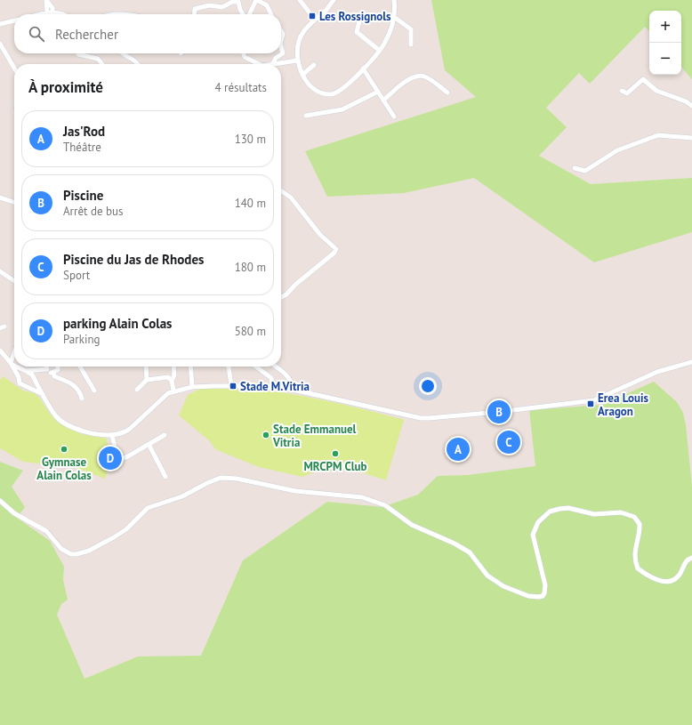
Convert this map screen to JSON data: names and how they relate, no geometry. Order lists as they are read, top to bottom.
{
  "places": {
    "transit": ["Les Rossignols", "Stade M.Vitria", "Erea Louis Aragon"],
    "other": ["Stade Emmanuel Vitria", "Gymnase Alain Colas", "MRCPM Club"]
  },
  "page": {
    "map_buttons": ["+", "−"],
    "search": "Rechercher",
    "heading": ["À proximité", "4 résultats"],
    "list": [
      {
        "mark": "A",
        "name": "Jas'Rod",
        "note": "Théâtre",
        "value": "130 m"
      },
      {
        "mark": "B",
        "name": "Piscine",
        "note": "Arrêt de bus",
        "value": "140 m"
      },
      {
        "mark": "C",
        "name": "Piscine du Jas de Rhodes",
        "note": "Sport",
        "value": "180 m"
      },
      {
        "mark": "D",
        "name": "parking Alain Colas",
        "note": "Parking",
        "value": "580 m"
      }
    ],
    "pins": [
      "B",
      "C",
      "A",
      "D"
    ]
  }
}
